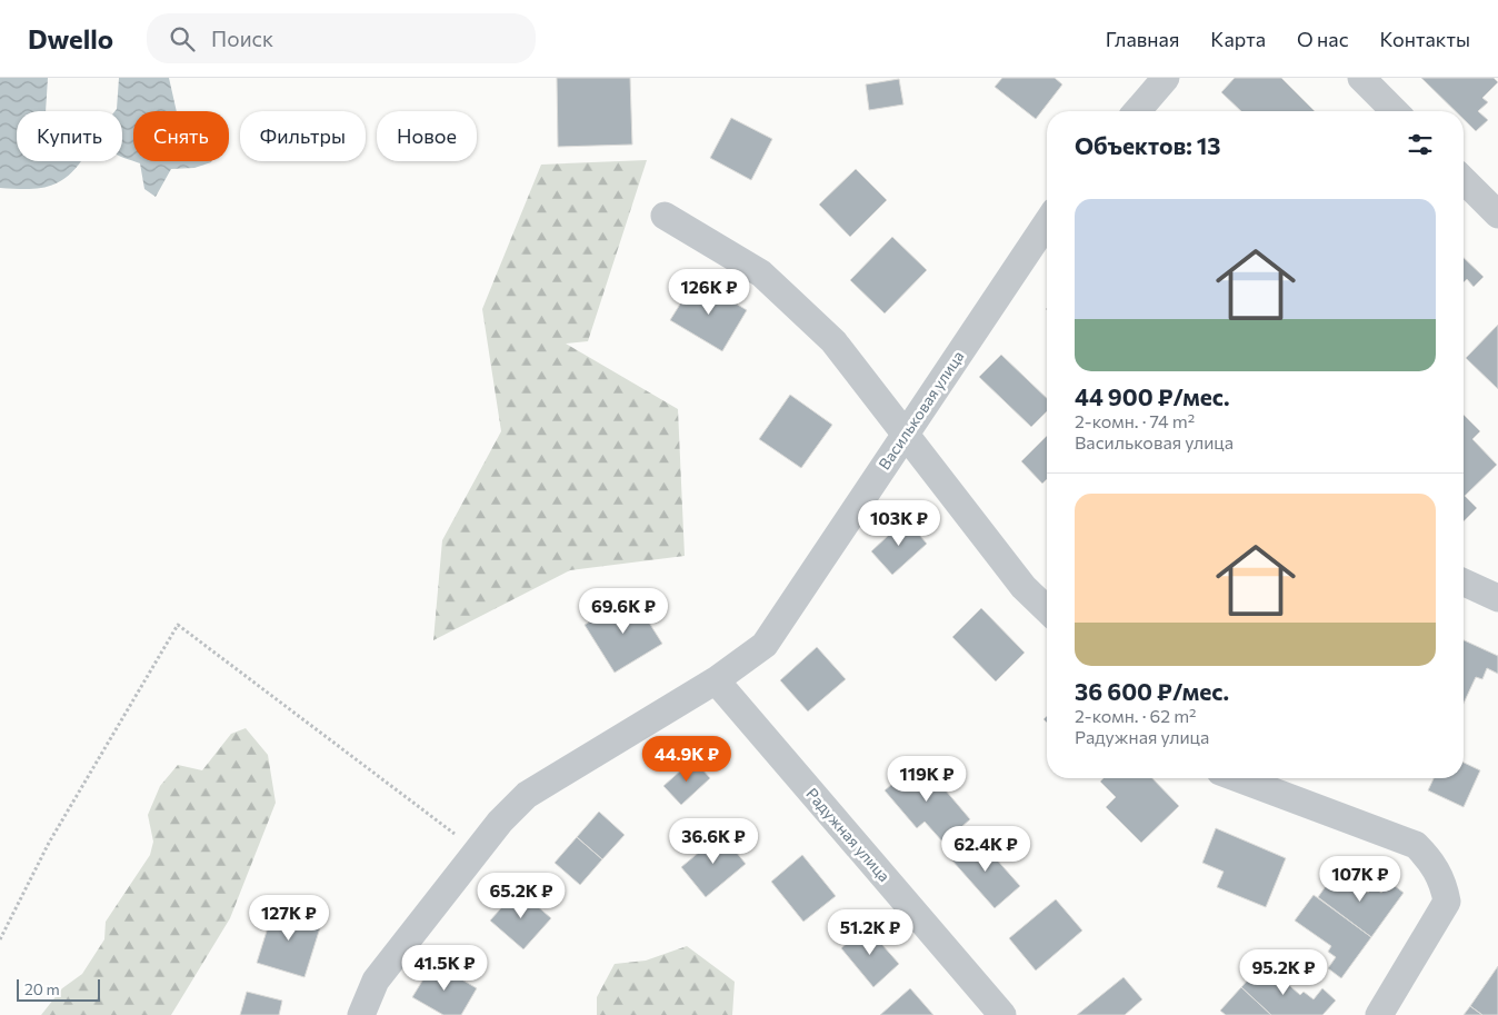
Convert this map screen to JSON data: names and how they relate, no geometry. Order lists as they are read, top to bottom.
{
  "streets": {
    "street": ["Васильковая улица", "Радужная улица"]
  },
  "crossings": [
    ["Васильковая улица", "Радужная улица"]
  ],
  "scale_bar": "20 m",
  "page": {
    "header": "Dwello",
    "search": "Поиск",
    "nav": [
      "Главная",
      "Карта",
      "О нас",
      "Контакты"
    ],
    "chip": [
      "Купить",
      "Снять",
      "Фильтры",
      "Новое"
    ],
    "heading": "Объектов: 13",
    "list": [
      {
        "name": "44 900 ₽/мес.",
        "note": "2-комн. · 74 m² · Васильковая улица"
      },
      {
        "name": "36 600 ₽/мес.",
        "note": "2-комн. · 62 m² · Радужная улица"
      }
    ],
    "price": [
      "126K ₽",
      "103K ₽",
      "69.6K ₽",
      "44.9K ₽",
      "119K ₽",
      "36.6K ₽",
      "62.4K ₽",
      "107K ₽",
      "65.2K ₽",
      "127K ₽",
      "51.2K ₽",
      "41.5K ₽",
      "95.2K ₽"
    ],
    "scale": "20 m"
  }
}
